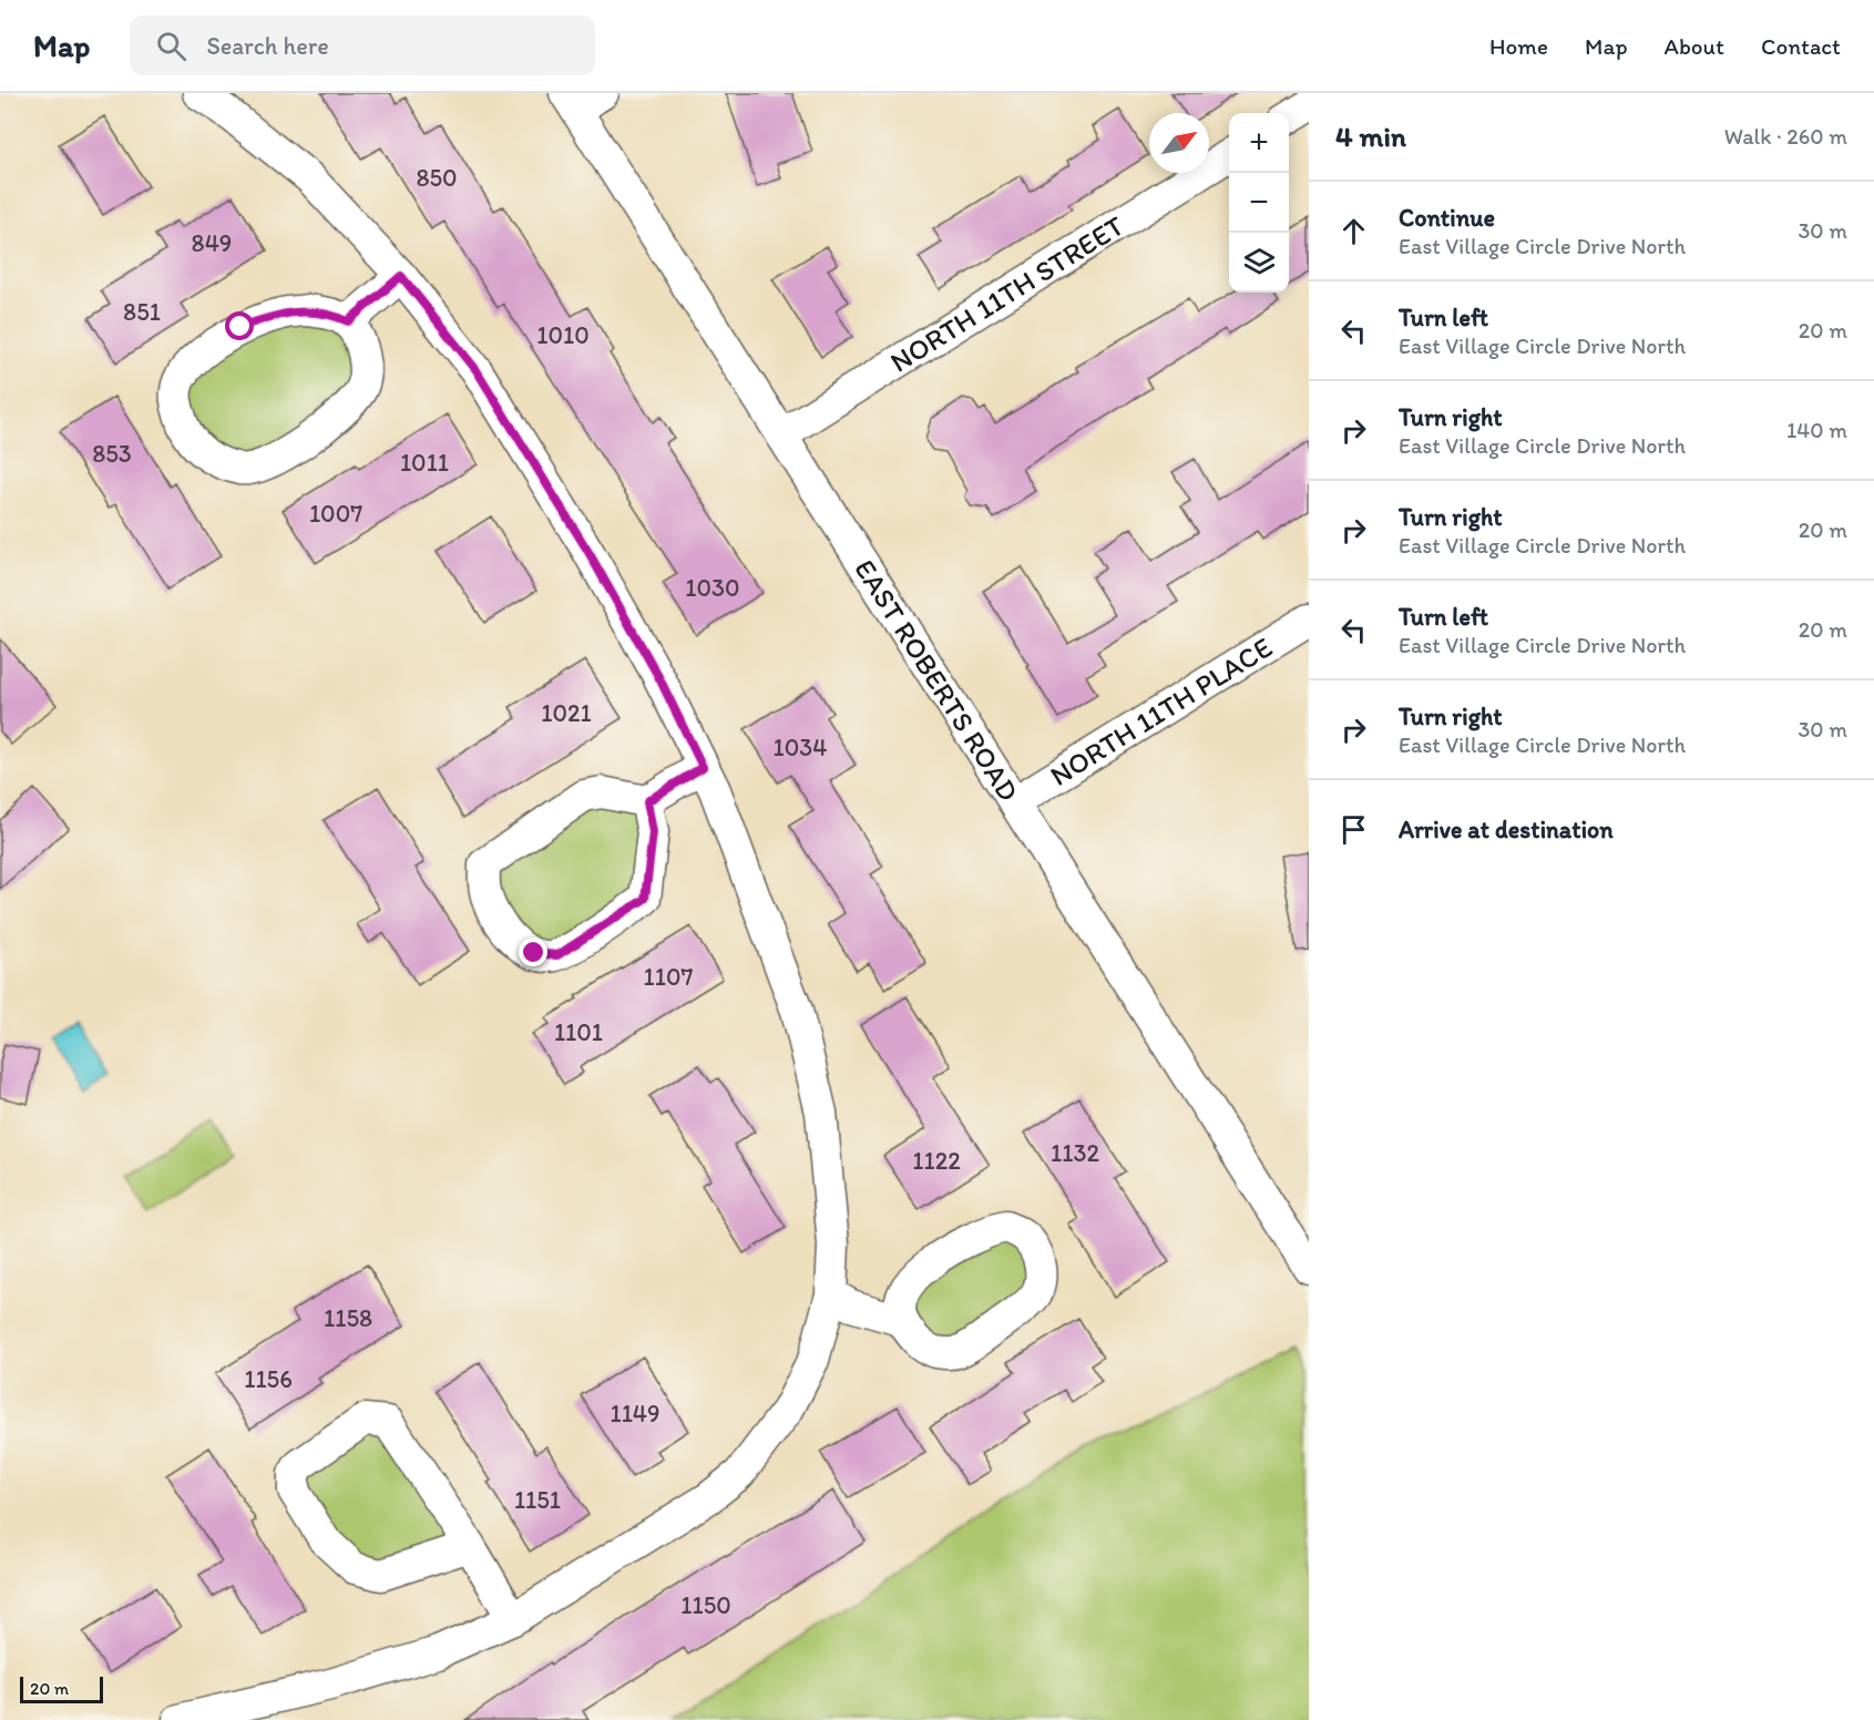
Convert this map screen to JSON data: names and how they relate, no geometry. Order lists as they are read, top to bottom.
{
  "streets": {
    "street": ["NORTH 11TH STREET", "EAST ROBERTS ROAD", "NORTH 11TH PLACE"]
  },
  "crossings": [
    ["NORTH 11TH STREET", "EAST ROBERTS ROAD"],
    ["EAST ROBERTS ROAD", "NORTH 11TH PLACE"]
  ],
  "house_numbers": [
    "850",
    "849",
    "851",
    "1010",
    "853",
    "1011",
    "1007",
    "1030",
    "1021",
    "1034",
    "1107",
    "1101",
    "1132",
    "1122",
    "1158",
    "1156",
    "1149",
    "1151",
    "1150"
  ],
  "scale_bar": "20 m",
  "north": "top right",
  "page": {
    "header": "Map",
    "search": "Search here",
    "nav": [
      "Home",
      "Map",
      "About",
      "Contact"
    ],
    "heading": ["4 min", "Walk · 260 m"],
    "map_buttons": ["+", "−"],
    "list": [
      ["Continue", "East Village Circle Drive North", "30 m"],
      ["Turn left", "East Village Circle Drive North", "20 m"],
      ["Turn right", "East Village Circle Drive North", "140 m"],
      ["Turn right", "East Village Circle Drive North", "20 m"],
      ["Turn left", "East Village Circle Drive North", "20 m"],
      ["Turn right", "East Village Circle Drive North", "30 m"],
      "Arrive at destination"
    ],
    "scale": "20 m"
  }
}
